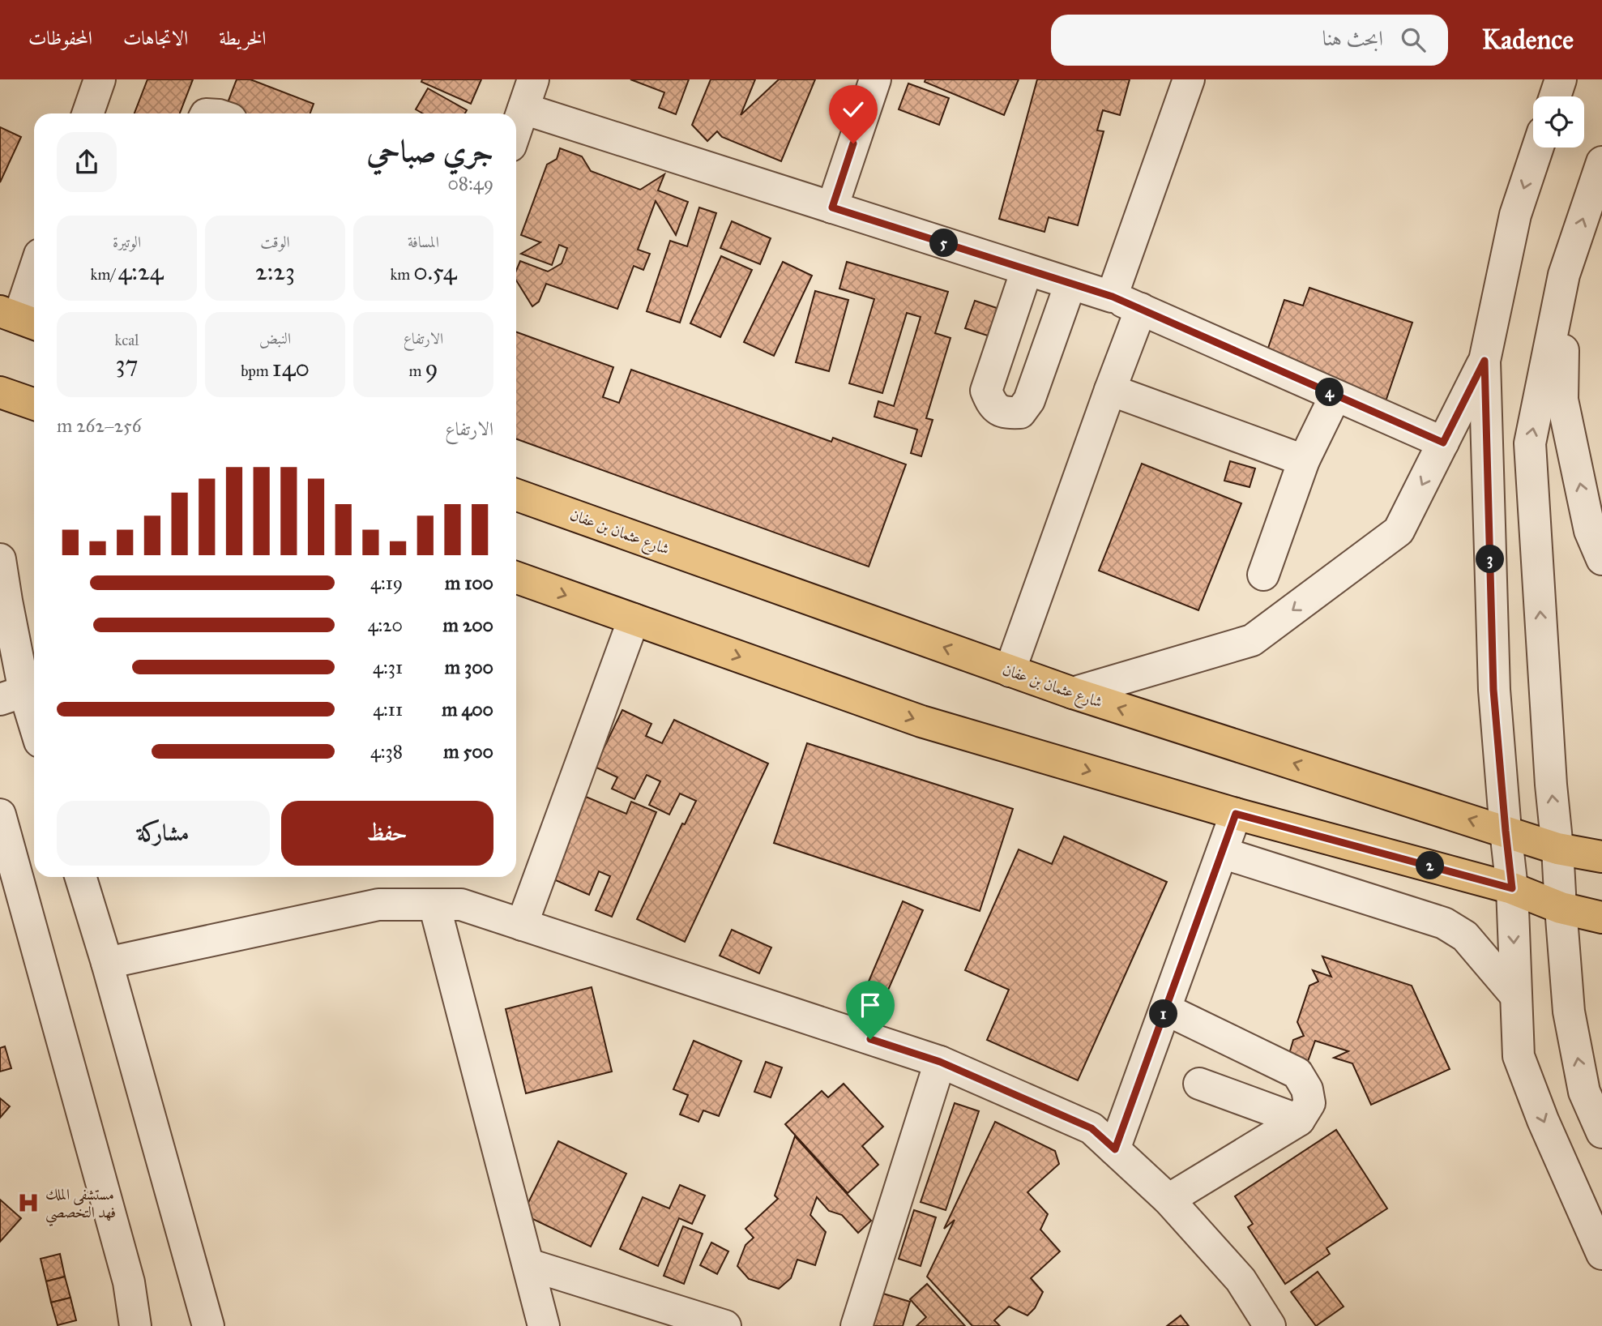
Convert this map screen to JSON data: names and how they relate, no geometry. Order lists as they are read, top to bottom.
{
  "streets": {
    "main road": ["شارع عثمان بن عفان"]
  },
  "places": {
    "hospital": ["مستشفى الملك فهد التخصصي"]
  },
  "page": {
    "header": "Kadence",
    "search": "ابحث هنا",
    "nav": ["الخريطة", "الاتجاهات", "المحفوظات"],
    "heading": ["جري صباحي", "08:49"],
    "stats": [
      ["المسافة", "0.54 km"],
      ["الوقت", "2:23"],
      ["الوتيرة", "4:24 /km"],
      ["الارتفاع", "9 m"],
      ["النبض", "140 bpm"],
      ["kcal", "37"]
    ],
    "pins": [
      "5",
      "4",
      "3",
      "2",
      "1"
    ],
    "chart": ["الارتفاع", "256–262 m"],
    "list": [
      {
        "name": "100 m",
        "note": "4:19"
      },
      {
        "name": "200 m",
        "note": "4:20"
      },
      {
        "name": "300 m",
        "note": "4:31"
      },
      {
        "name": "400 m",
        "note": "4:11"
      },
      {
        "name": "500 m",
        "note": "4:38"
      }
    ],
    "buttons": ["حفظ", "مشاركة"]
  }
}
